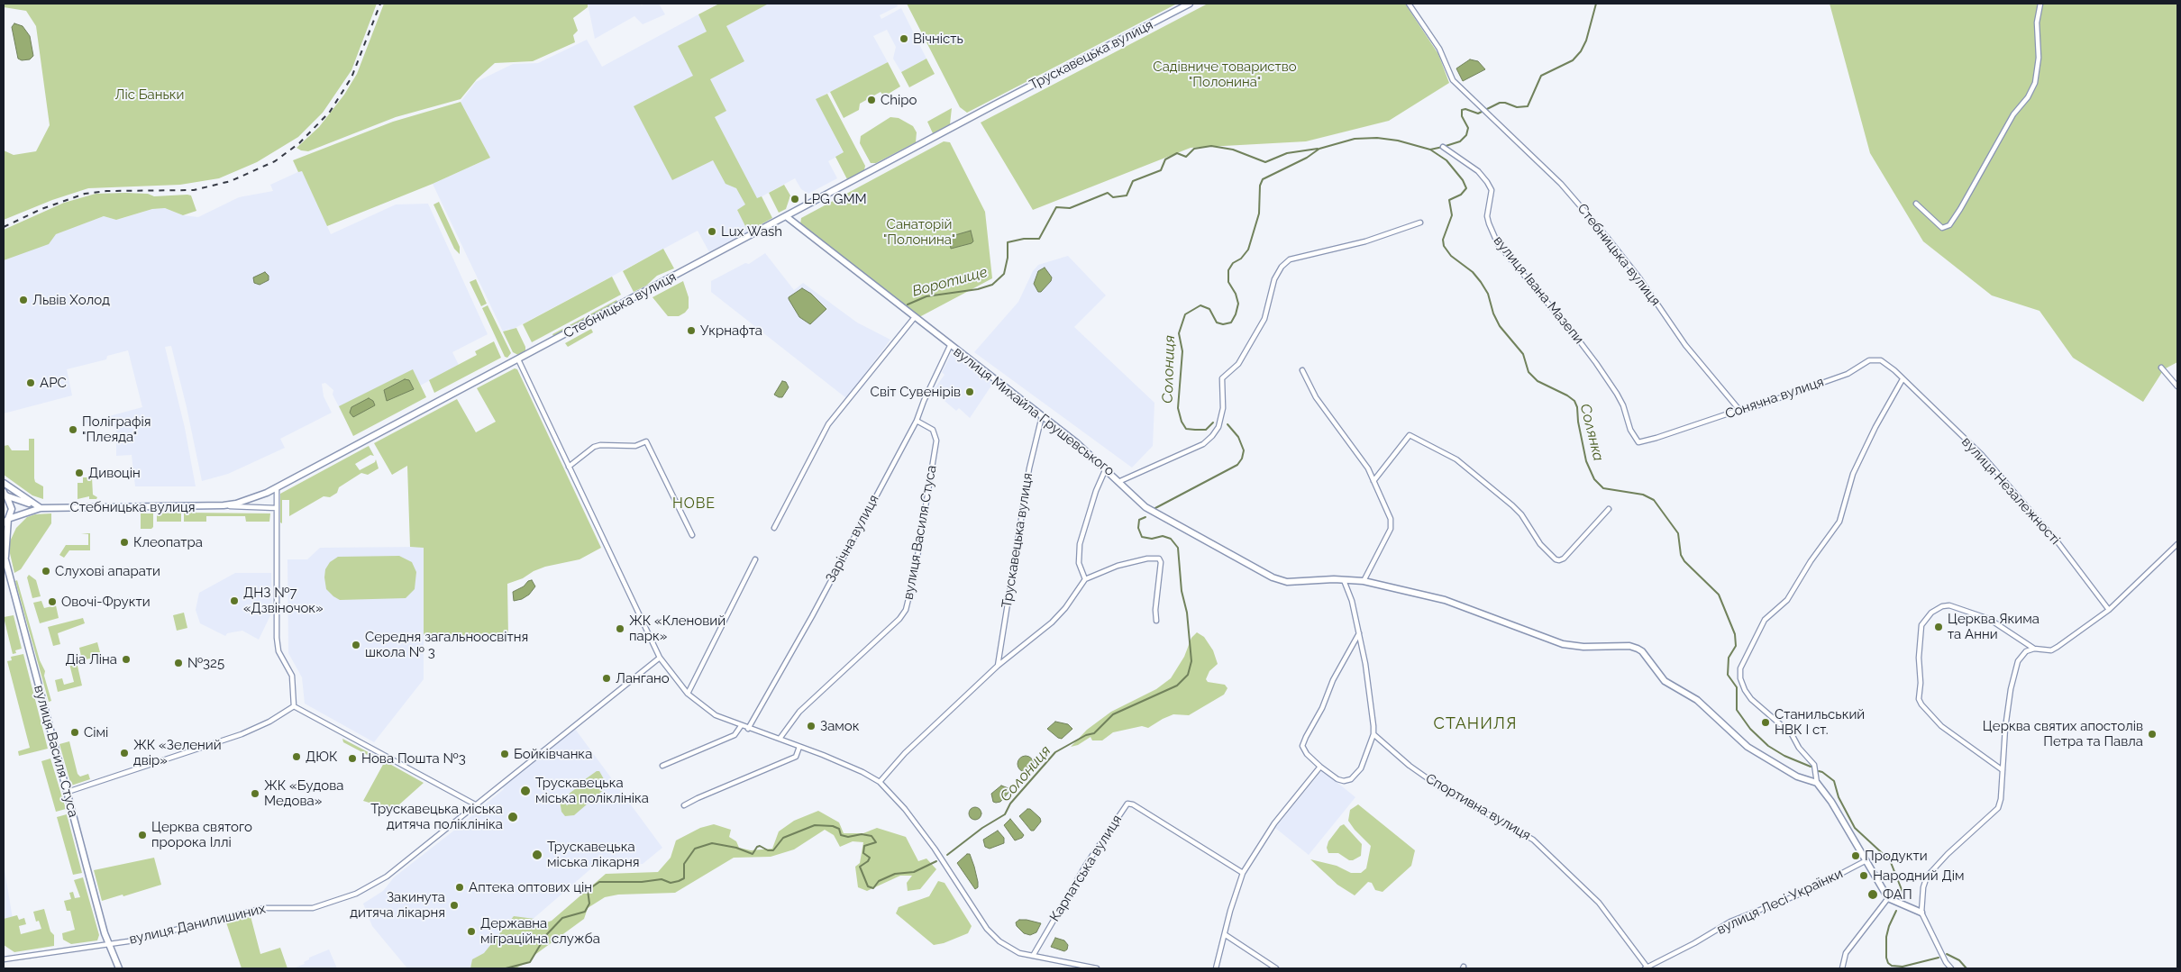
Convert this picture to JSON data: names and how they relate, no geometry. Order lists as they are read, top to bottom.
{
  "streets": {
    "street": [
      "Трускавецька вулиця",
      "Стебницька вулиця",
      "вулиця Івана Мазепи",
      "Сонячна вулиця",
      "вулиця Михайла Грушевського",
      "вулиця Незалежності",
      "вулиця Василя Стуса",
      "Зарічна вулиця",
      "Спортивна вулиця",
      "Карпатська вулиця",
      "вулиця Лесі Українки",
      "вулиця Данилишиних"
    ]
  },
  "crossings": [
    ["Трускавецька вулиця", "Стебницька вулиця"],
    ["Трускавецька вулиця", "вулиця Михайла Грушевського"],
    ["Стебницька вулиця", "Сонячна вулиця"],
    ["Стебницька вулиця", "вулиця Михайла Грушевського"],
    ["вулиця Івана Мазепи", "Сонячна вулиця"],
    ["Сонячна вулиця", "вулиця Незалежності"],
    ["вулиця Михайла Грушевського", "Зарічна вулиця"],
    ["вулиця Василя Стуса", "Зарічна вулиця"],
    ["вулиця Василя Стуса", "вулиця Данилишиних"],
    ["Спортивна вулиця", "вулиця Лесі Українки"]
  ],
  "districts": ["НОВЕ", "СТАНИЛЯ"],
  "water": ["Воротище", "Солониця", "Солянка"],
  "parks": ["Садівниче товариство \"Полонина\"", "Ліс Баньки", "Санаторій \"Полонина\""],
  "places": [
    "Вічність",
    "Chipo",
    "LPG GMM",
    "Lux Wash",
    "Львів Холод",
    "Укрнафта",
    "АРС",
    "Світ Сувенірів",
    "Поліграфія \"Плеяда\"",
    "Дивоцін",
    "Клеопатра",
    "Слухові апарати",
    "ДНЗ №7 «Дзвіночок»",
    "Овочі-Фрукти",
    "Церква Якима та Анни",
    "ЖК «Кленовий парк»",
    "Середня загальноосвітня школа № 3",
    "Діа Ліна",
    "№325",
    "Лангано",
    "Станильський НВК І ст.",
    "Замок",
    "Сімі",
    "Церква святих апостолів Петра та Павла",
    "ЖК «Зелений двір»",
    "Бойківчанка",
    "ДЮК",
    "Нова Пошта №3",
    "Трускавецька міська поліклініка",
    "ЖК «Будова Медова»",
    "Трускавецька міська дитяча поліклініка",
    "Церква святого пророка Іллі",
    "Трускавецька міська лікарня",
    "Продукти",
    "Народний Дім",
    "Аптека оптових цін",
    "ФАП",
    "Закинута дитяча лікарня",
    "Державна міграційна служба"
  ]
}
